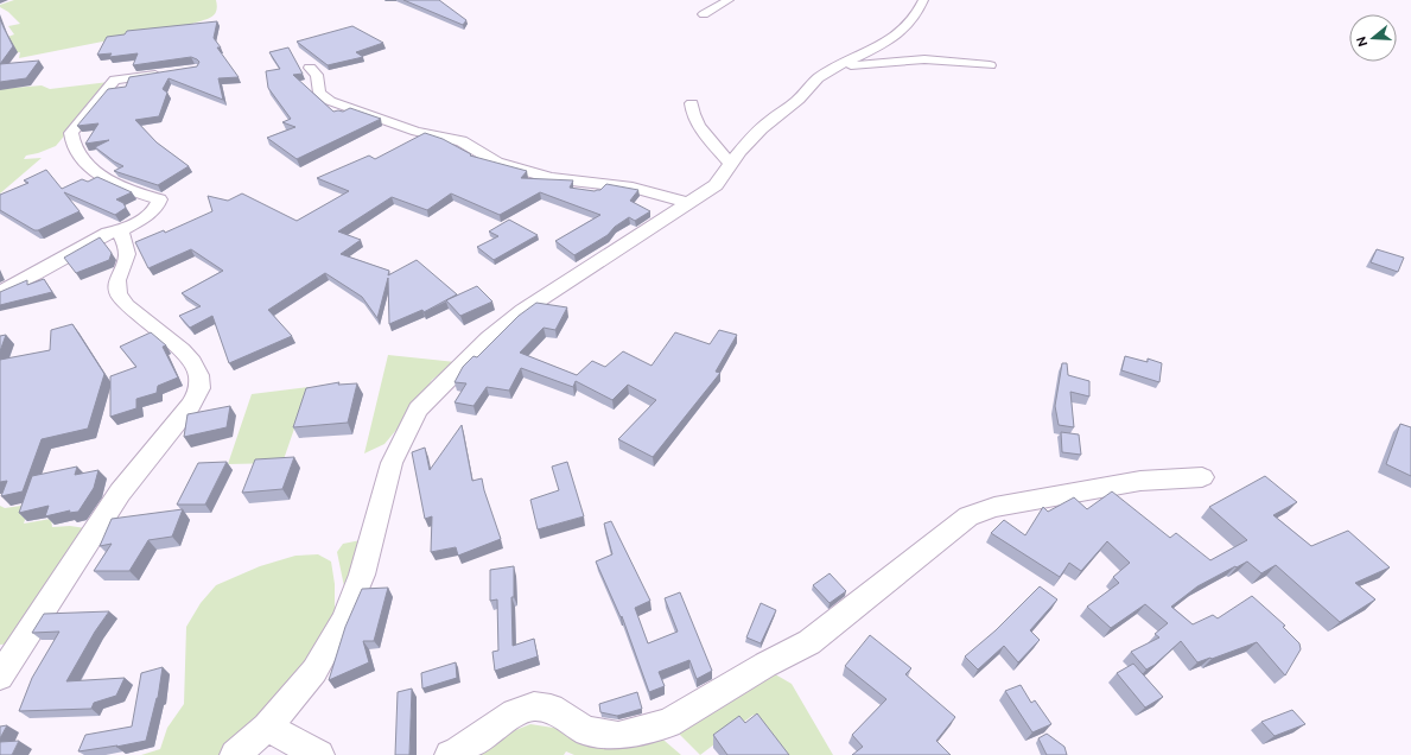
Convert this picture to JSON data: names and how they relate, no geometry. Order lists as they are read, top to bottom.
{
  "north": "left"
}
